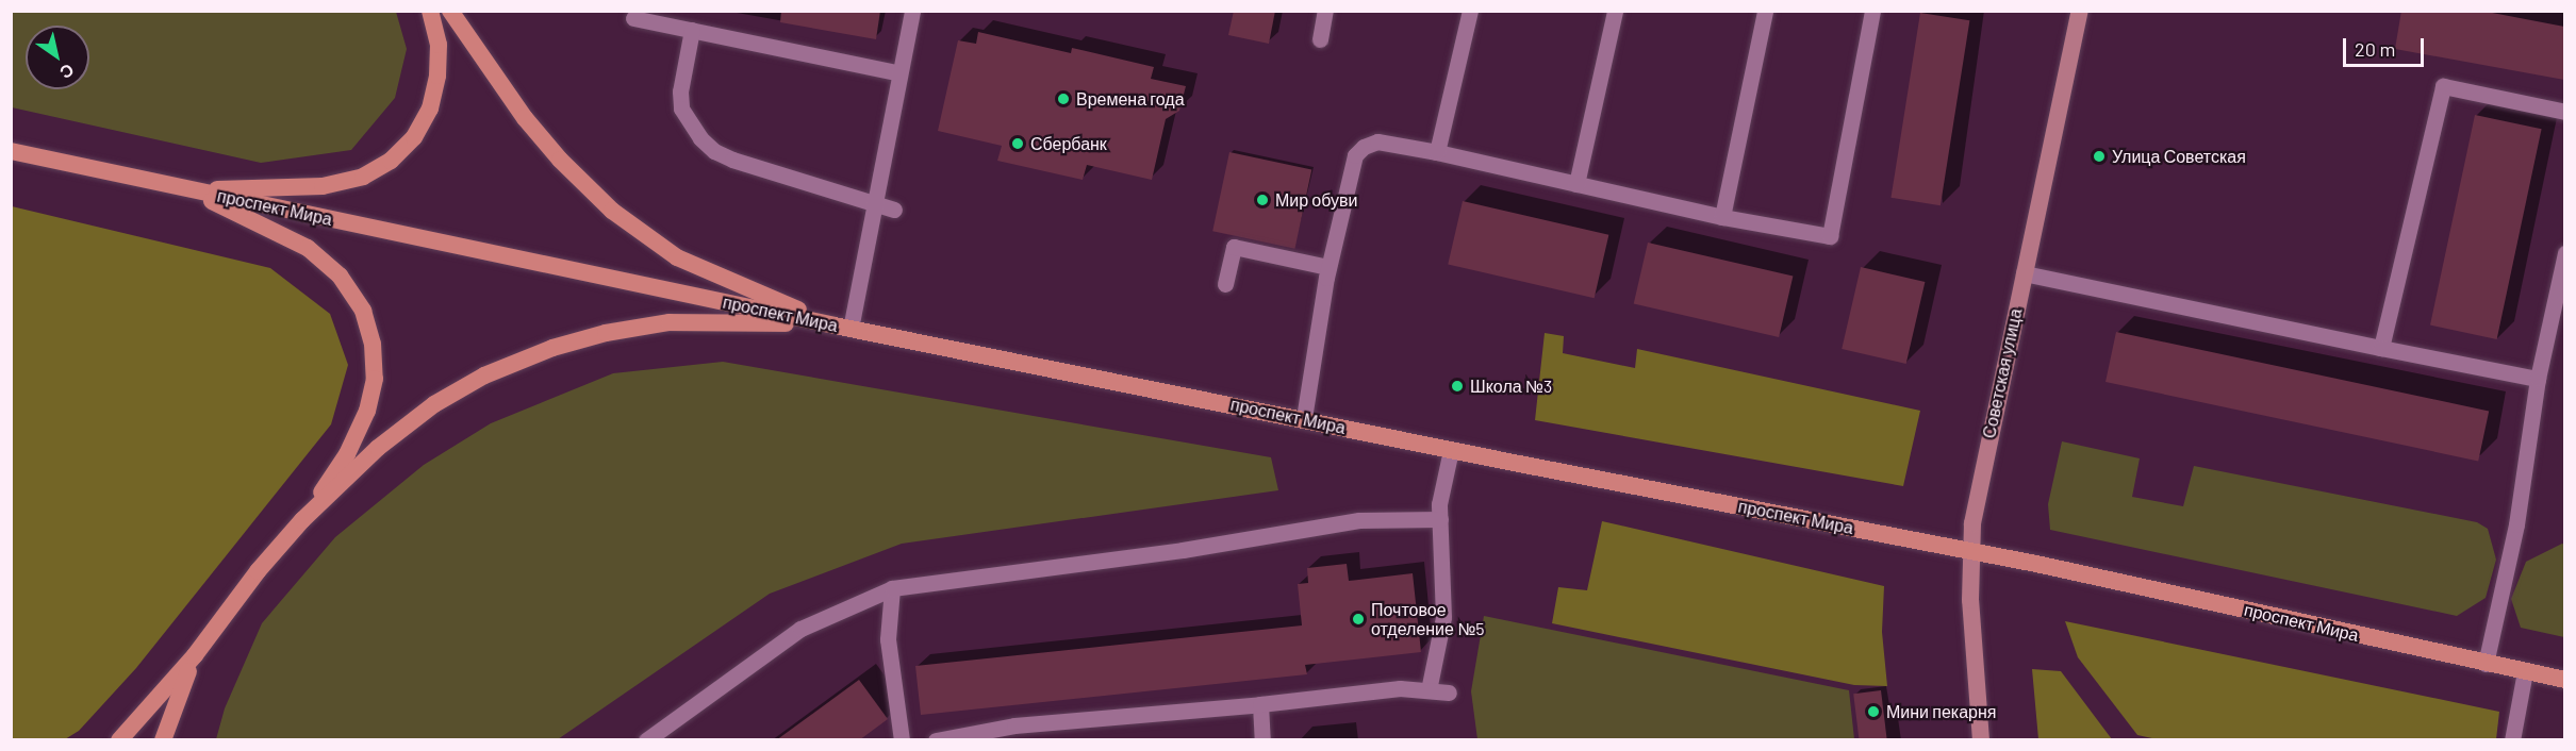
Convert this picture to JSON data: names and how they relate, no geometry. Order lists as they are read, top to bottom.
{
  "streets": {
    "main road": ["проспект Мира", "Советская улица"]
  },
  "crossings": [
    ["проспект Мира", "Советская улица"]
  ],
  "places": [
    "Времена года",
    "Сбербанк",
    "Улица Советская",
    "Мир обуви",
    "Школа №3",
    "Почтовое отделение №5",
    "Мини пекарня"
  ],
  "scale_bar": "20 m",
  "north": "bottom right"
}
